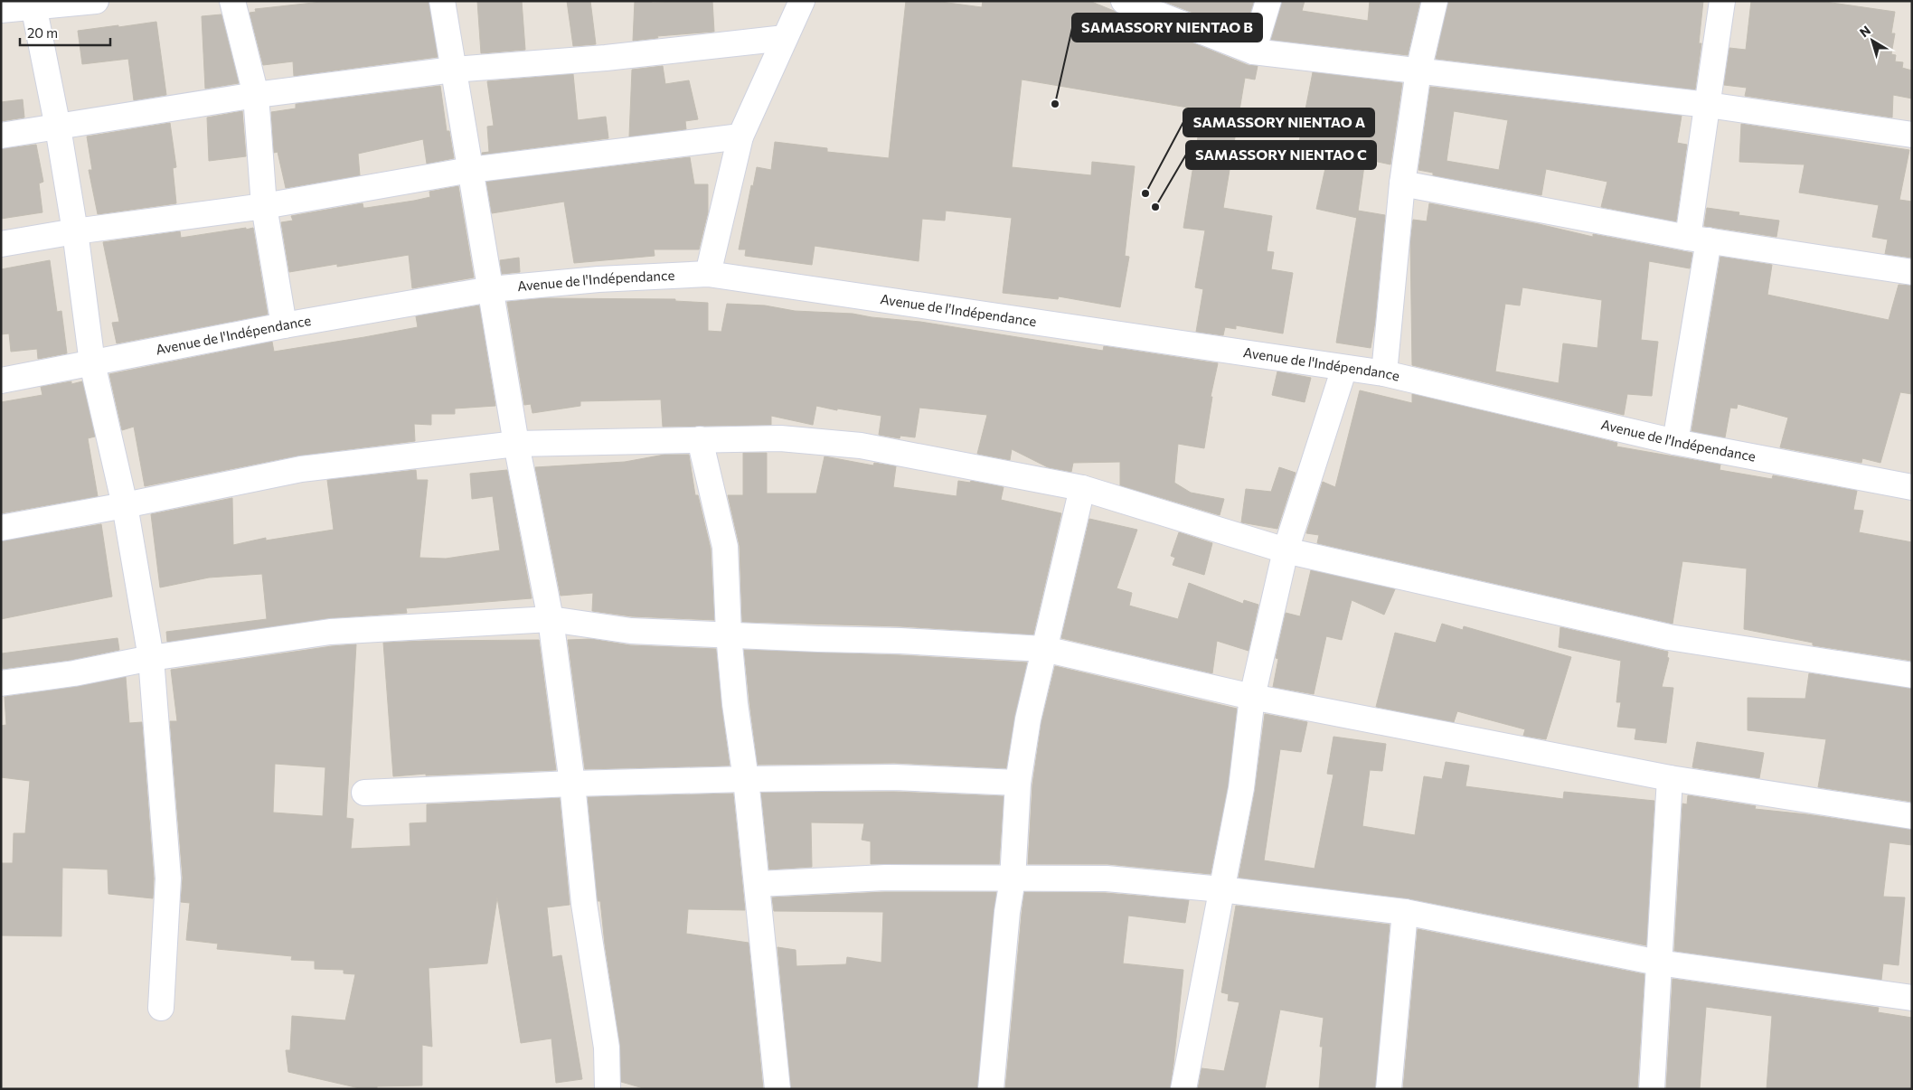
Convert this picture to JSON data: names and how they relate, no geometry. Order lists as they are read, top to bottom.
{
  "streets": {
    "street": ["Avenue de l'Indépendance"]
  },
  "places": ["SAMASSORY NIENTAO B", "SAMASSORY NIENTAO A", "SAMASSORY NIENTAO C"],
  "scale_bar": "20 m",
  "north": "top left"
}
